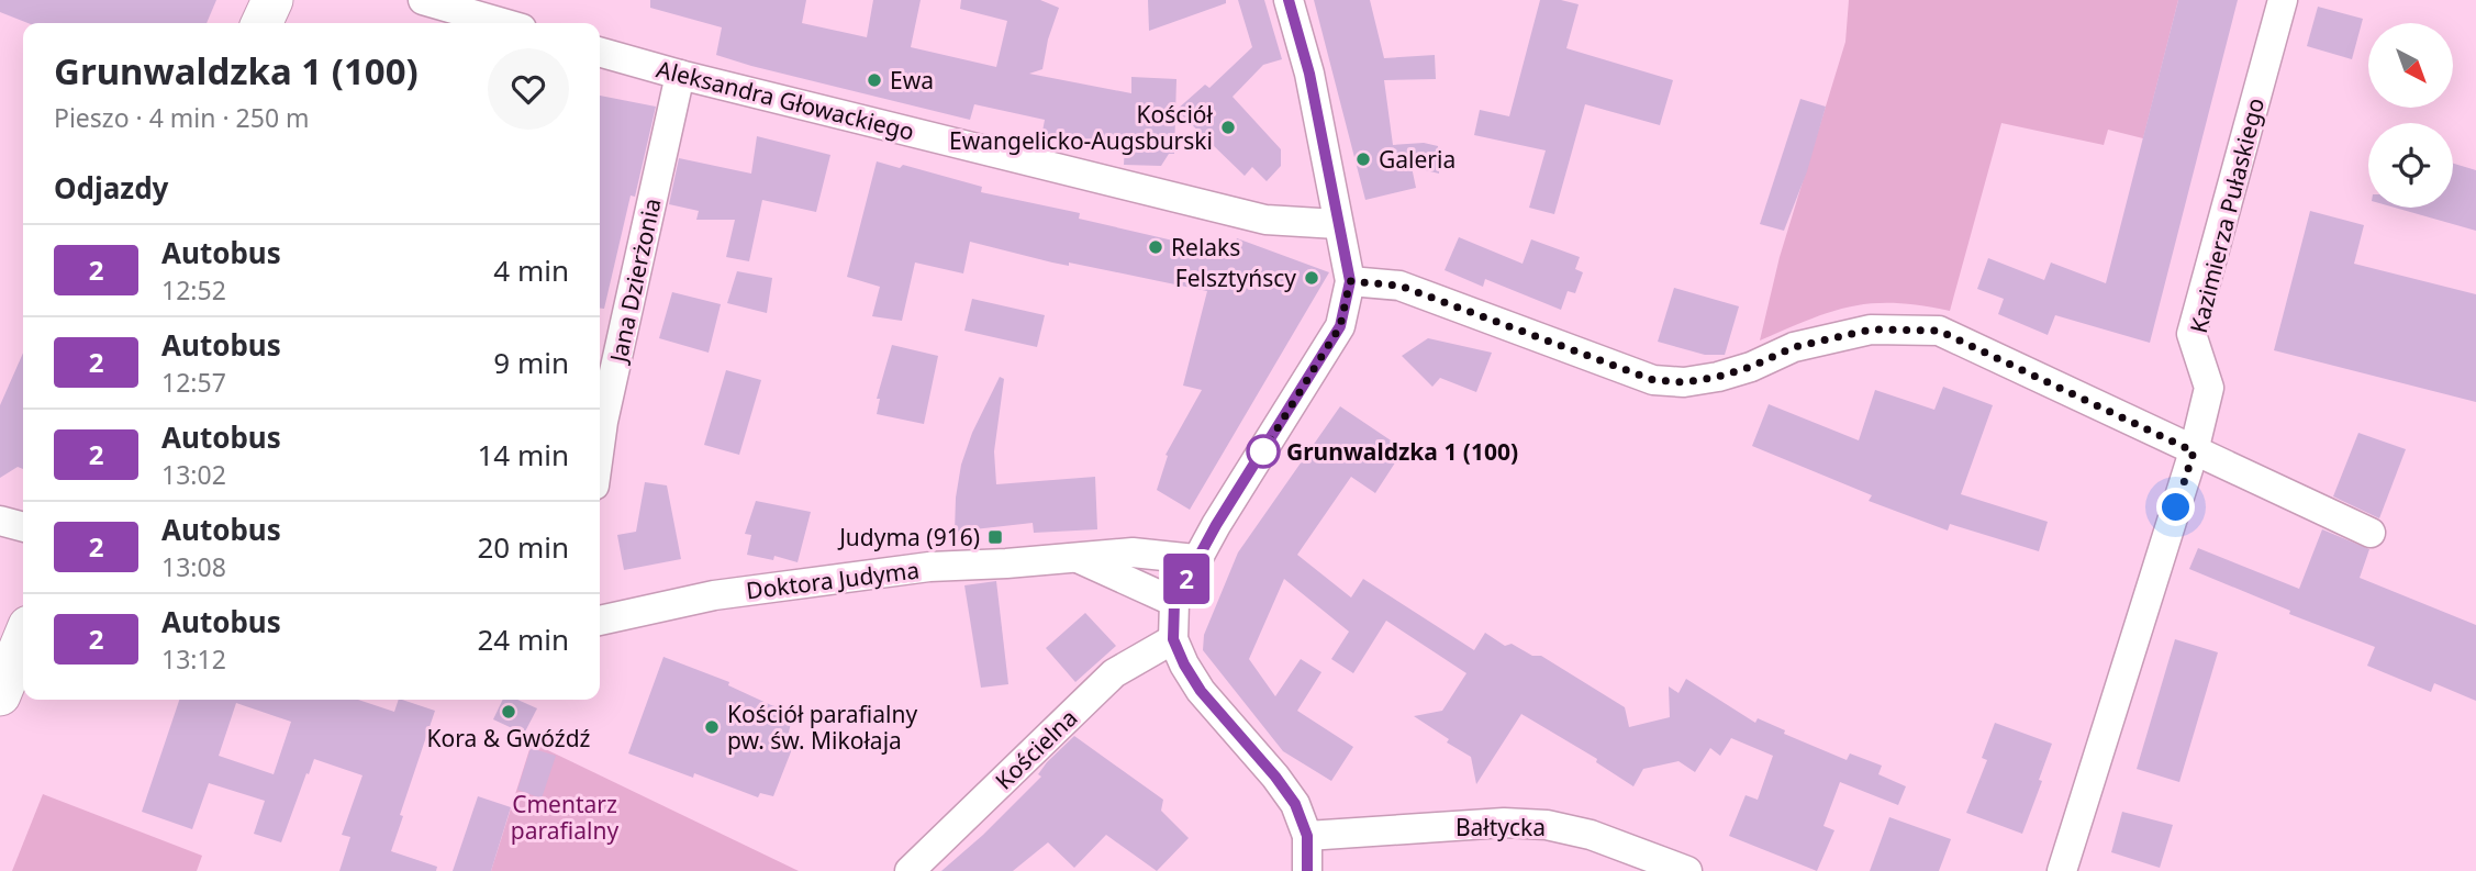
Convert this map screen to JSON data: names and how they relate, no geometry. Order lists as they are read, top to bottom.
{
  "streets": {
    "street": [
      "Aleksandra Głowackiego",
      "Kazimierza Pułaskiego",
      "Jana Dzierżonia",
      "Doktora Judyma",
      "Kościelna",
      "Bałtycka"
    ]
  },
  "crossings": [
    ["Aleksandra Głowackiego", "Jana Dzierżonia"]
  ],
  "parks": ["Cmentarz parafialny"],
  "places": {
    "other": [
      "Ewa",
      "Kościół Ewangelicko-Augsburski",
      "Galeria",
      "Relaks",
      "Felsztyńscy",
      "Grunwaldzka 1 (100)",
      "Kora & Gwóźdź",
      "Kościół parafialny pw. św. Mikołaja"
    ],
    "transit": ["Judyma (916)"]
  },
  "lines": ["bus line 2"],
  "north": "bottom right",
  "page": {
    "on_map": "2",
    "heading": [
      ["Grunwaldzka 1 (100)", "Pieszo · 4 min · 250 m"],
      "Odjazdy"
    ],
    "list": [
      {
        "mark": "2",
        "name": "Autobus",
        "note": "12:52",
        "value": "4 min"
      },
      {
        "mark": "2",
        "name": "Autobus",
        "note": "12:57",
        "value": "9 min"
      },
      {
        "mark": "2",
        "name": "Autobus",
        "note": "13:02",
        "value": "14 min"
      },
      {
        "mark": "2",
        "name": "Autobus",
        "note": "13:08",
        "value": "20 min"
      },
      {
        "mark": "2",
        "name": "Autobus",
        "note": "13:12",
        "value": "24 min"
      }
    ]
  }
}
